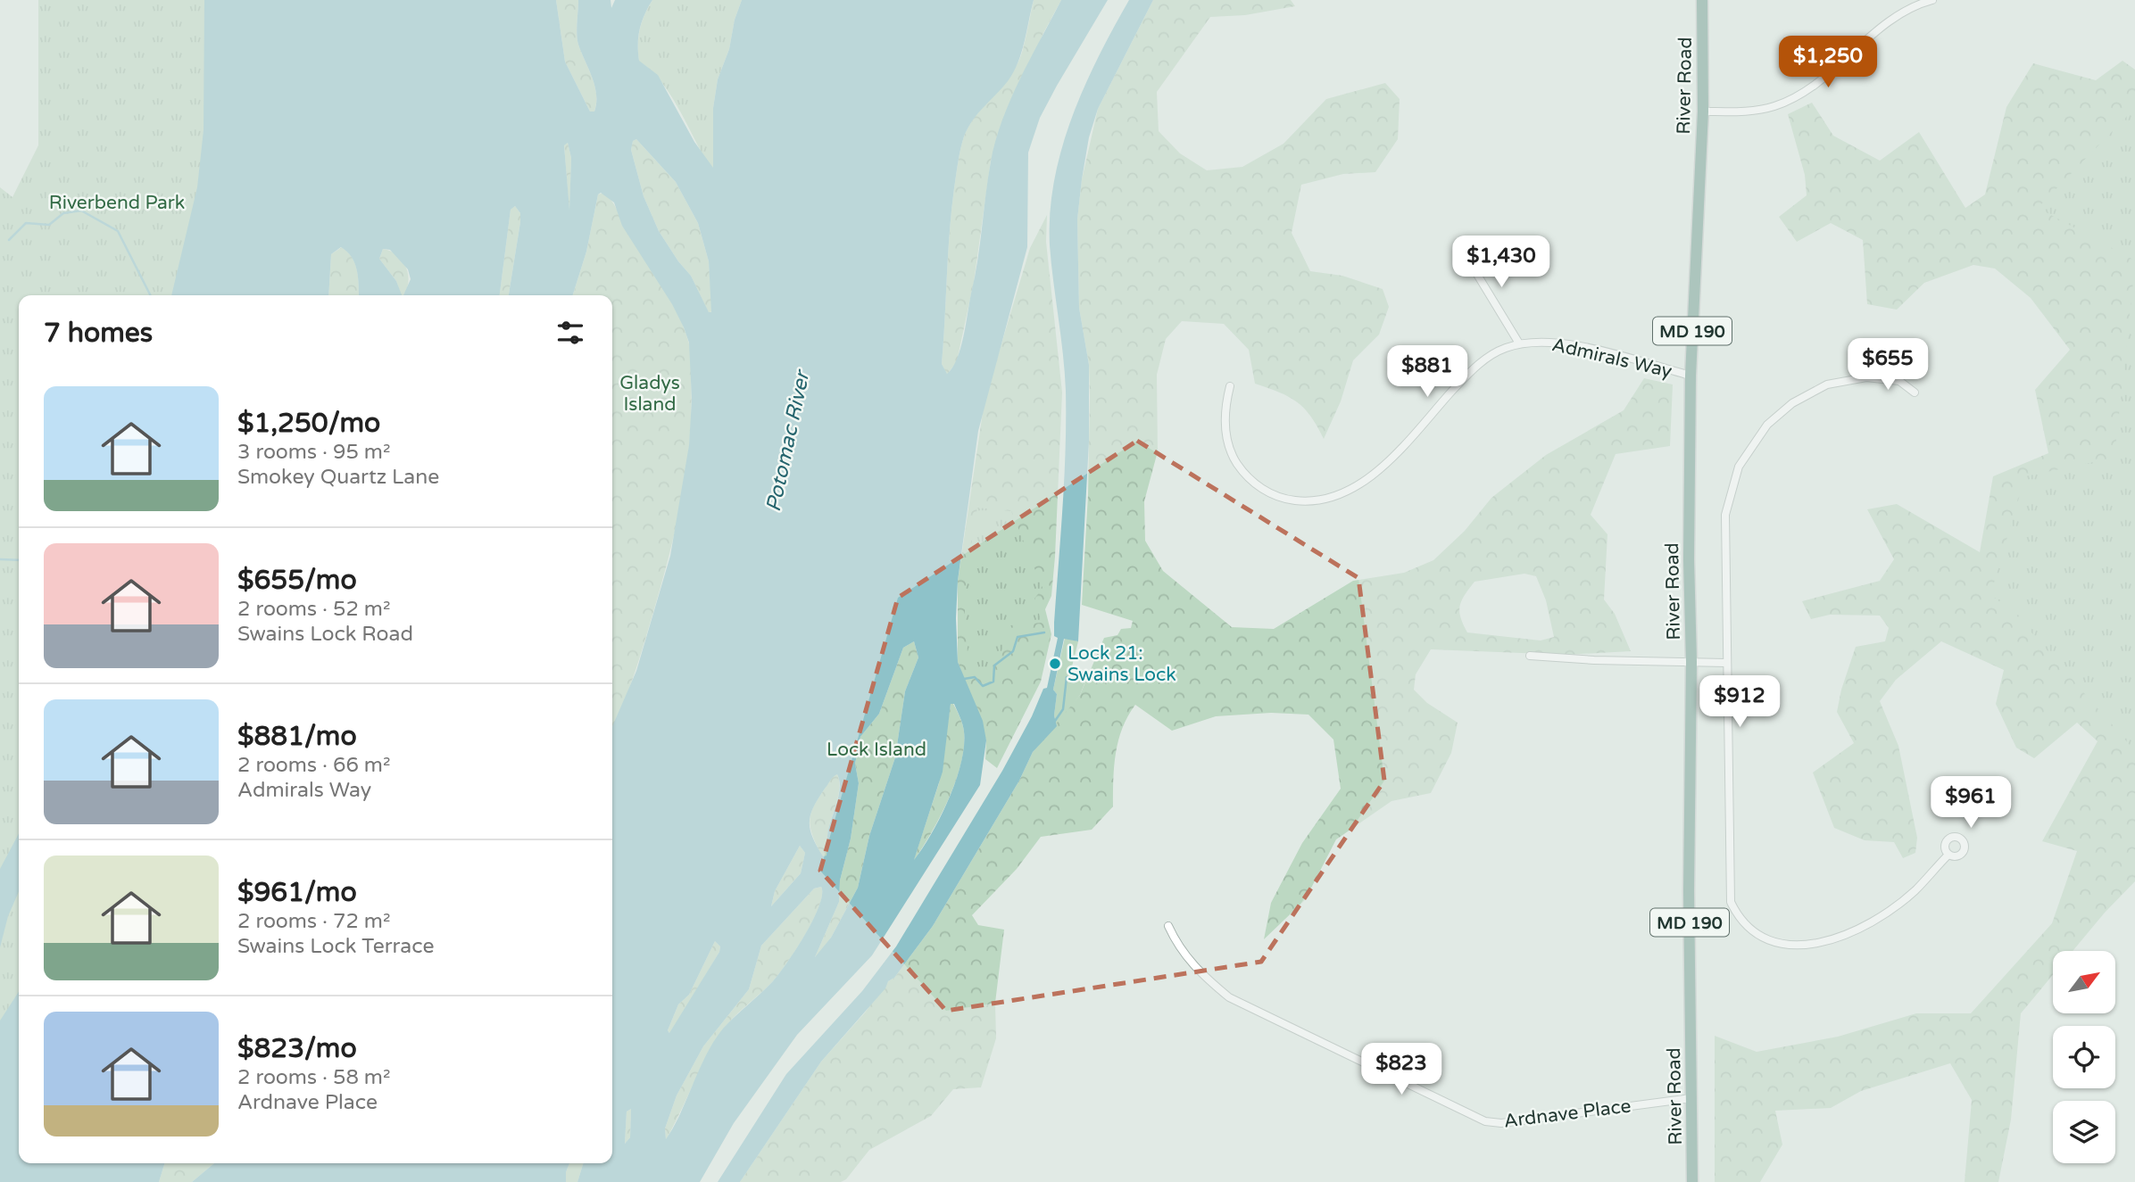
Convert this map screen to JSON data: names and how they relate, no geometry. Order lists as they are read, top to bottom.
{
  "streets": {
    "main road": ["River Road", "MD 190"],
    "street": ["Admirals Way", "Ardnave Place"]
  },
  "crossings": [
    ["River Road", "Admirals Way"],
    ["River Road", "Ardnave Place"]
  ],
  "water": ["Potomac River"],
  "parks": ["Riverbend Park", "Gladys Island", "Lock Island"],
  "places": ["Lock 21: Swains Lock"],
  "north": "top right",
  "page": {
    "price": [
      "$1,250",
      "$1,430",
      "$655",
      "$881",
      "$912",
      "$961",
      "$823"
    ],
    "heading": "7 homes",
    "list": [
      {
        "name": "$1,250/mo",
        "note": "3 rooms · 95 m² · Smokey Quartz Lane"
      },
      {
        "name": "$655/mo",
        "note": "2 rooms · 52 m² · Swains Lock Road"
      },
      {
        "name": "$881/mo",
        "note": "2 rooms · 66 m² · Admirals Way"
      },
      {
        "name": "$961/mo",
        "note": "2 rooms · 72 m² · Swains Lock Terrace"
      },
      {
        "name": "$823/mo",
        "note": "2 rooms · 58 m² · Ardnave Place"
      }
    ]
  }
}
